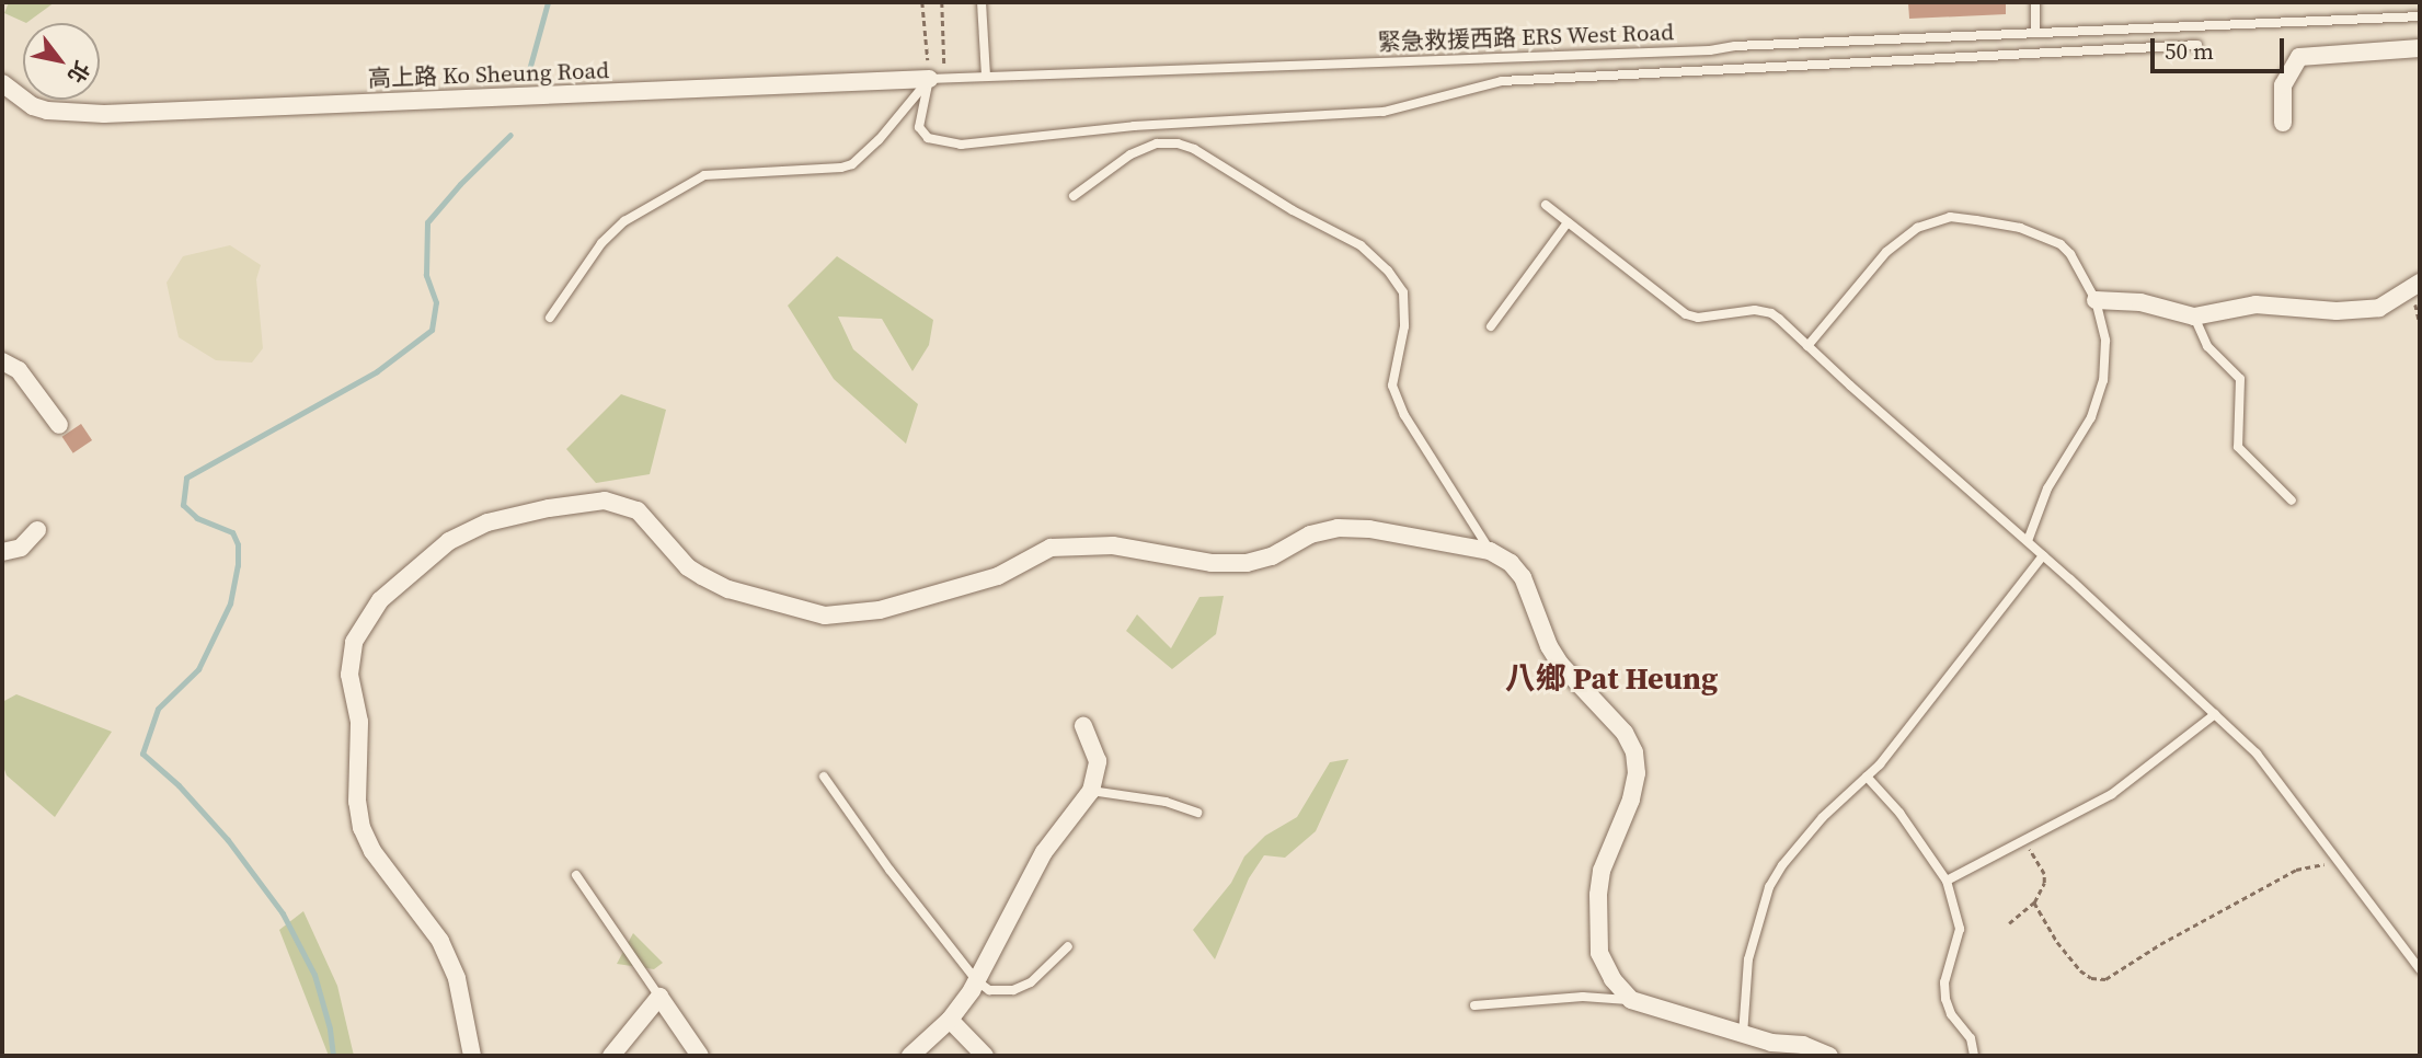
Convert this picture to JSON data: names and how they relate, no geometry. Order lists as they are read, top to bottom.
{
  "streets": {
    "street": ["高上路 Ko Sheung Road"],
    "lane": ["緊急救援西路 ERS West Road"]
  },
  "crossings": [
    ["緊急救援西路 ERS West Road", "高上路 Ko Sheung Road"]
  ],
  "districts": ["八鄉 Pat Heung"],
  "scale_bar": "50 m",
  "north": "bottom right"
}
